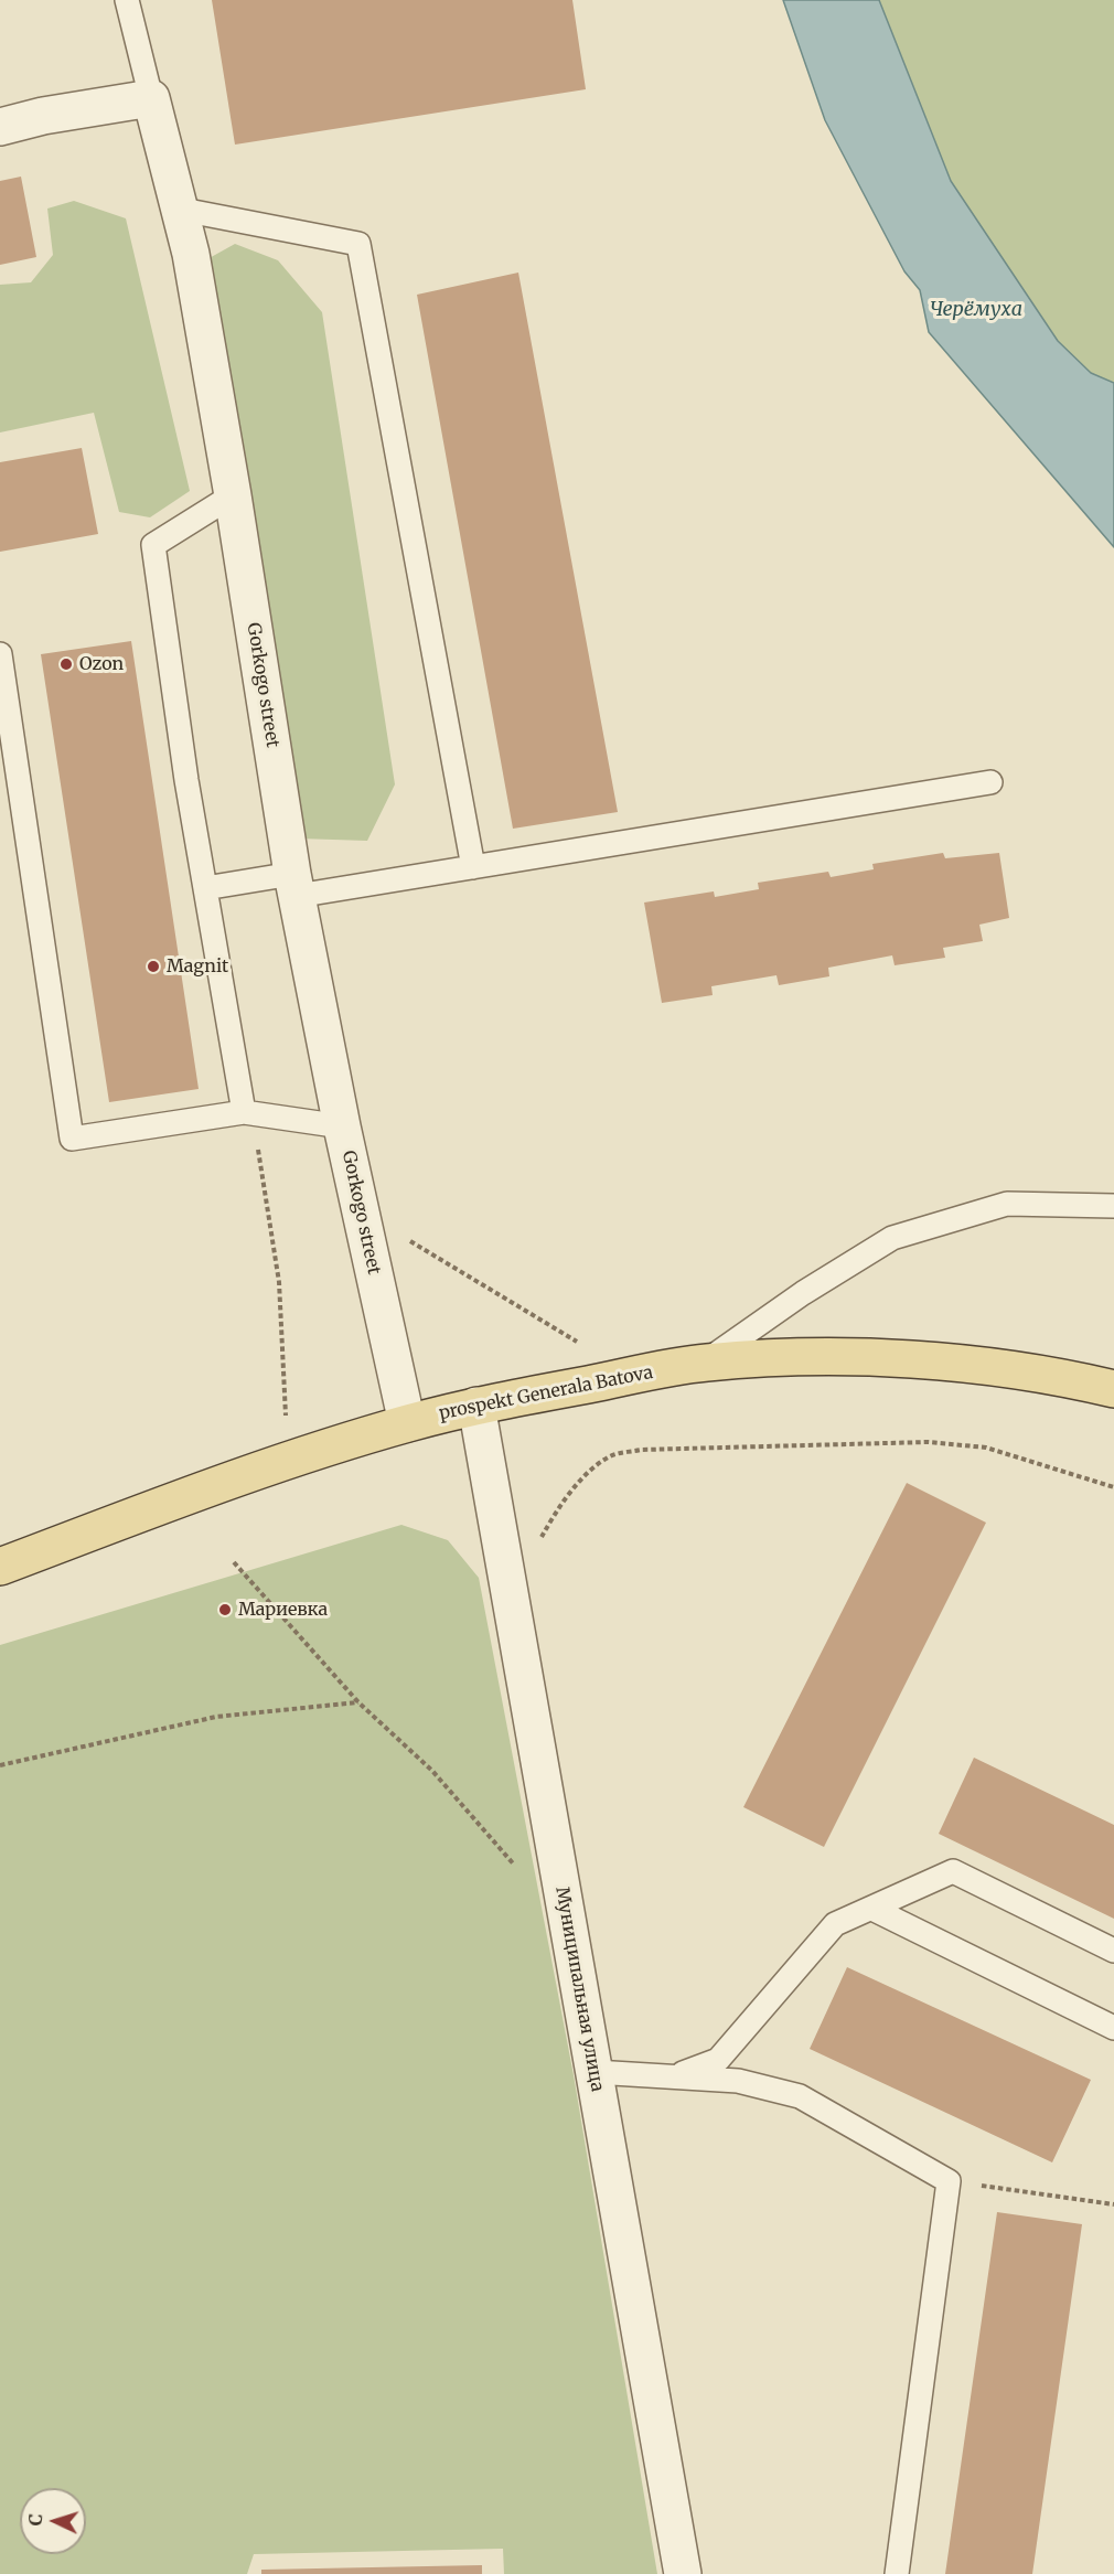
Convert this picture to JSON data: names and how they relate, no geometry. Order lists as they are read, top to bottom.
{
  "streets": {
    "main road": ["prospekt Generala Batova"],
    "street": ["Gorkogo street", "Муниципальная улица"]
  },
  "crossings": [
    ["Gorkogo street", "prospekt Generala Batova"],
    ["prospekt Generala Batova", "Муниципальная улица"]
  ],
  "water": ["Черёмуха"],
  "places": ["Ozon", "Magnit", "Мариевка"],
  "north": "left"
}
